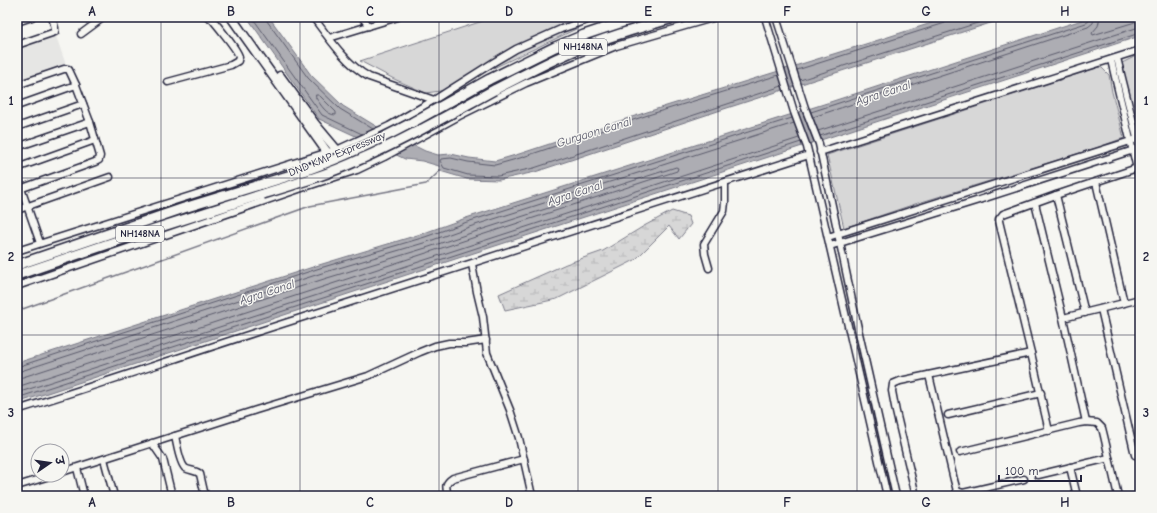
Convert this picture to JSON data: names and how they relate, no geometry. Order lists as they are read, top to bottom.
{
  "streets": {
    "highway": ["NH148NA", "DND KMP Expressway"]
  },
  "water": ["Agra Canal", "Gurgaon Canal"],
  "scale_bar": "100 m",
  "north": "right",
  "grid": {
    "columns": [
      "A",
      "B",
      "C",
      "D",
      "E",
      "F",
      "G",
      "H"
    ],
    "rows": ["1", "2", "3"]
  }
}
